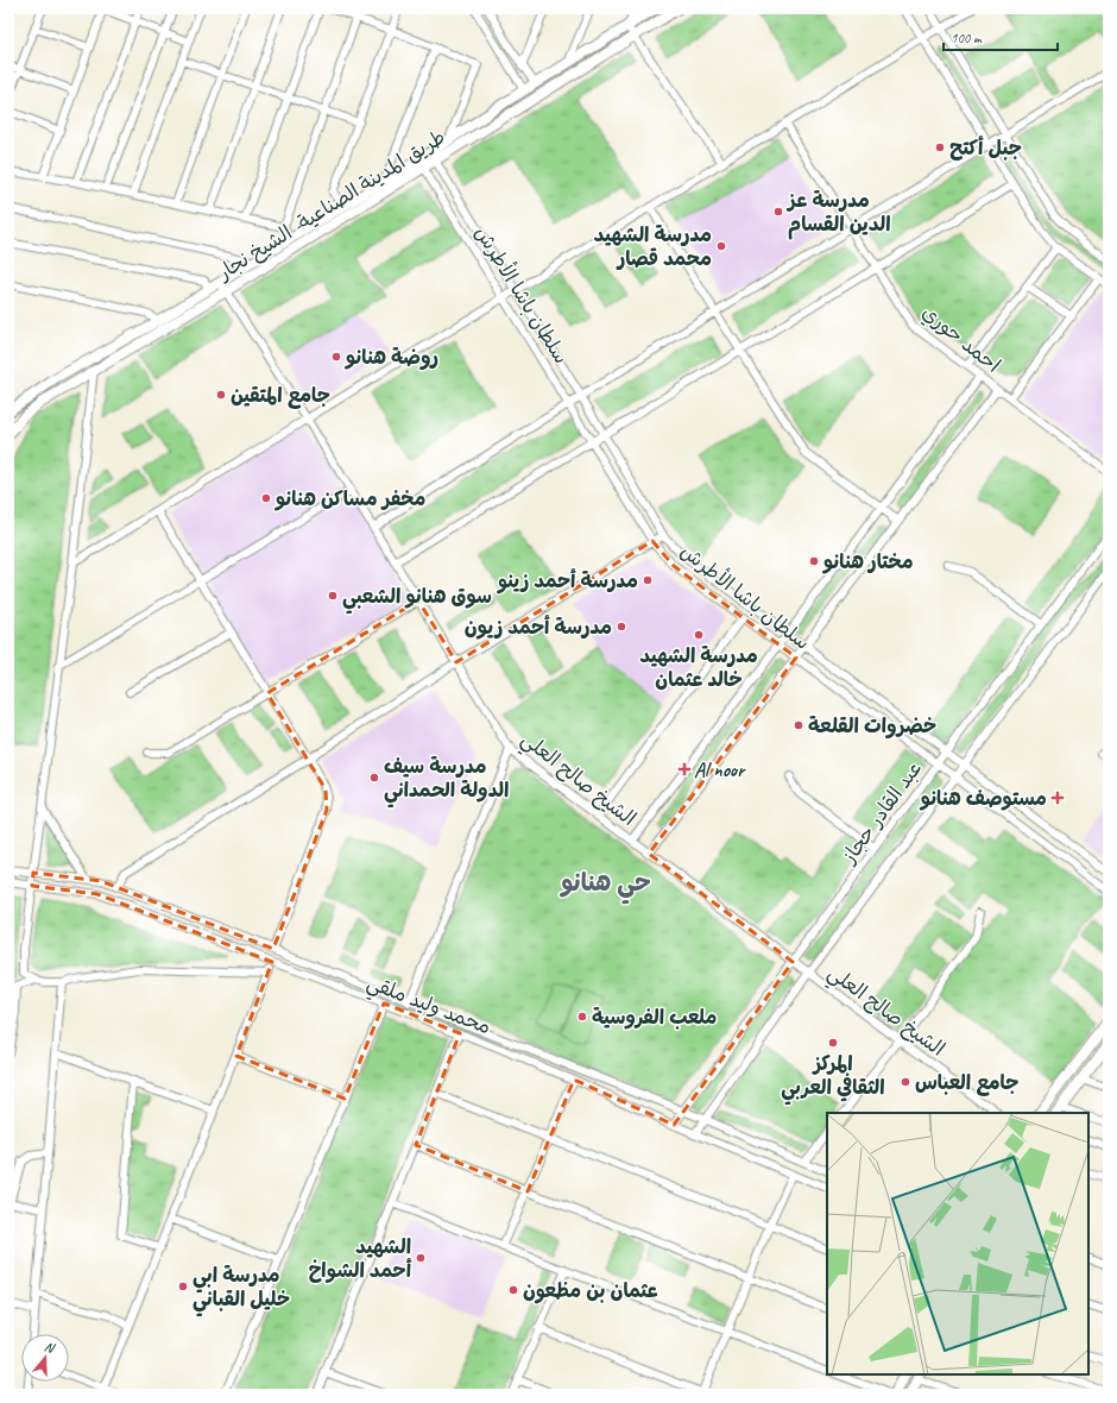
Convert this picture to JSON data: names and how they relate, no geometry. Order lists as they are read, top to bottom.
{
  "streets": {
    "main road": ["طريق المدينة الصناعية- الشيخ نجار"],
    "street": [
      "سلطان باشا الأطرش",
      "احمد حوري",
      "الشيخ صالح العلي",
      "عبد القادر حجاز",
      "محمد وليد ملقي"
    ]
  },
  "crossings": [
    ["طريق المدينة الصناعية- الشيخ نجار", "سلطان باشا الأطرش"],
    ["طريق المدينة الصناعية- الشيخ نجار", "الشيخ صالح العلي"],
    ["سلطان باشا الأطرش", "عبد القادر حجاز"],
    ["الشيخ صالح العلي", "عبد القادر حجاز"],
    ["عبد القادر حجاز", "محمد وليد ملقي"]
  ],
  "districts": ["حي هنانو"],
  "places": {
    "other": [
      "جبل أكتح",
      "مدرسة عز الدين القسام",
      "مدرسة الشهيد محمد قصار",
      "روضة هنانو",
      "جامع المتقين",
      "مخفر مساكن هنانو",
      "مختار هنانو",
      "مدرسة أحمد زينو",
      "سوق هنانو الشعبي",
      "مدرسة أحمد زيون",
      "مدرسة الشهيد خالد عثمان",
      "خضروات القلعة",
      "مدرسة سيف الدولة الحمداني",
      "ملعب الفروسية",
      "المركز الثقافي العربي",
      "جامع العباس",
      "الشهيد أحمد الشواخ",
      "مدرسة ابي خليل القباني",
      "عثمان بن مظعون"
    ],
    "health": ["Al noor", "مستوصف هنانو"]
  },
  "scale_bar": "100 m",
  "north": "top"
}
